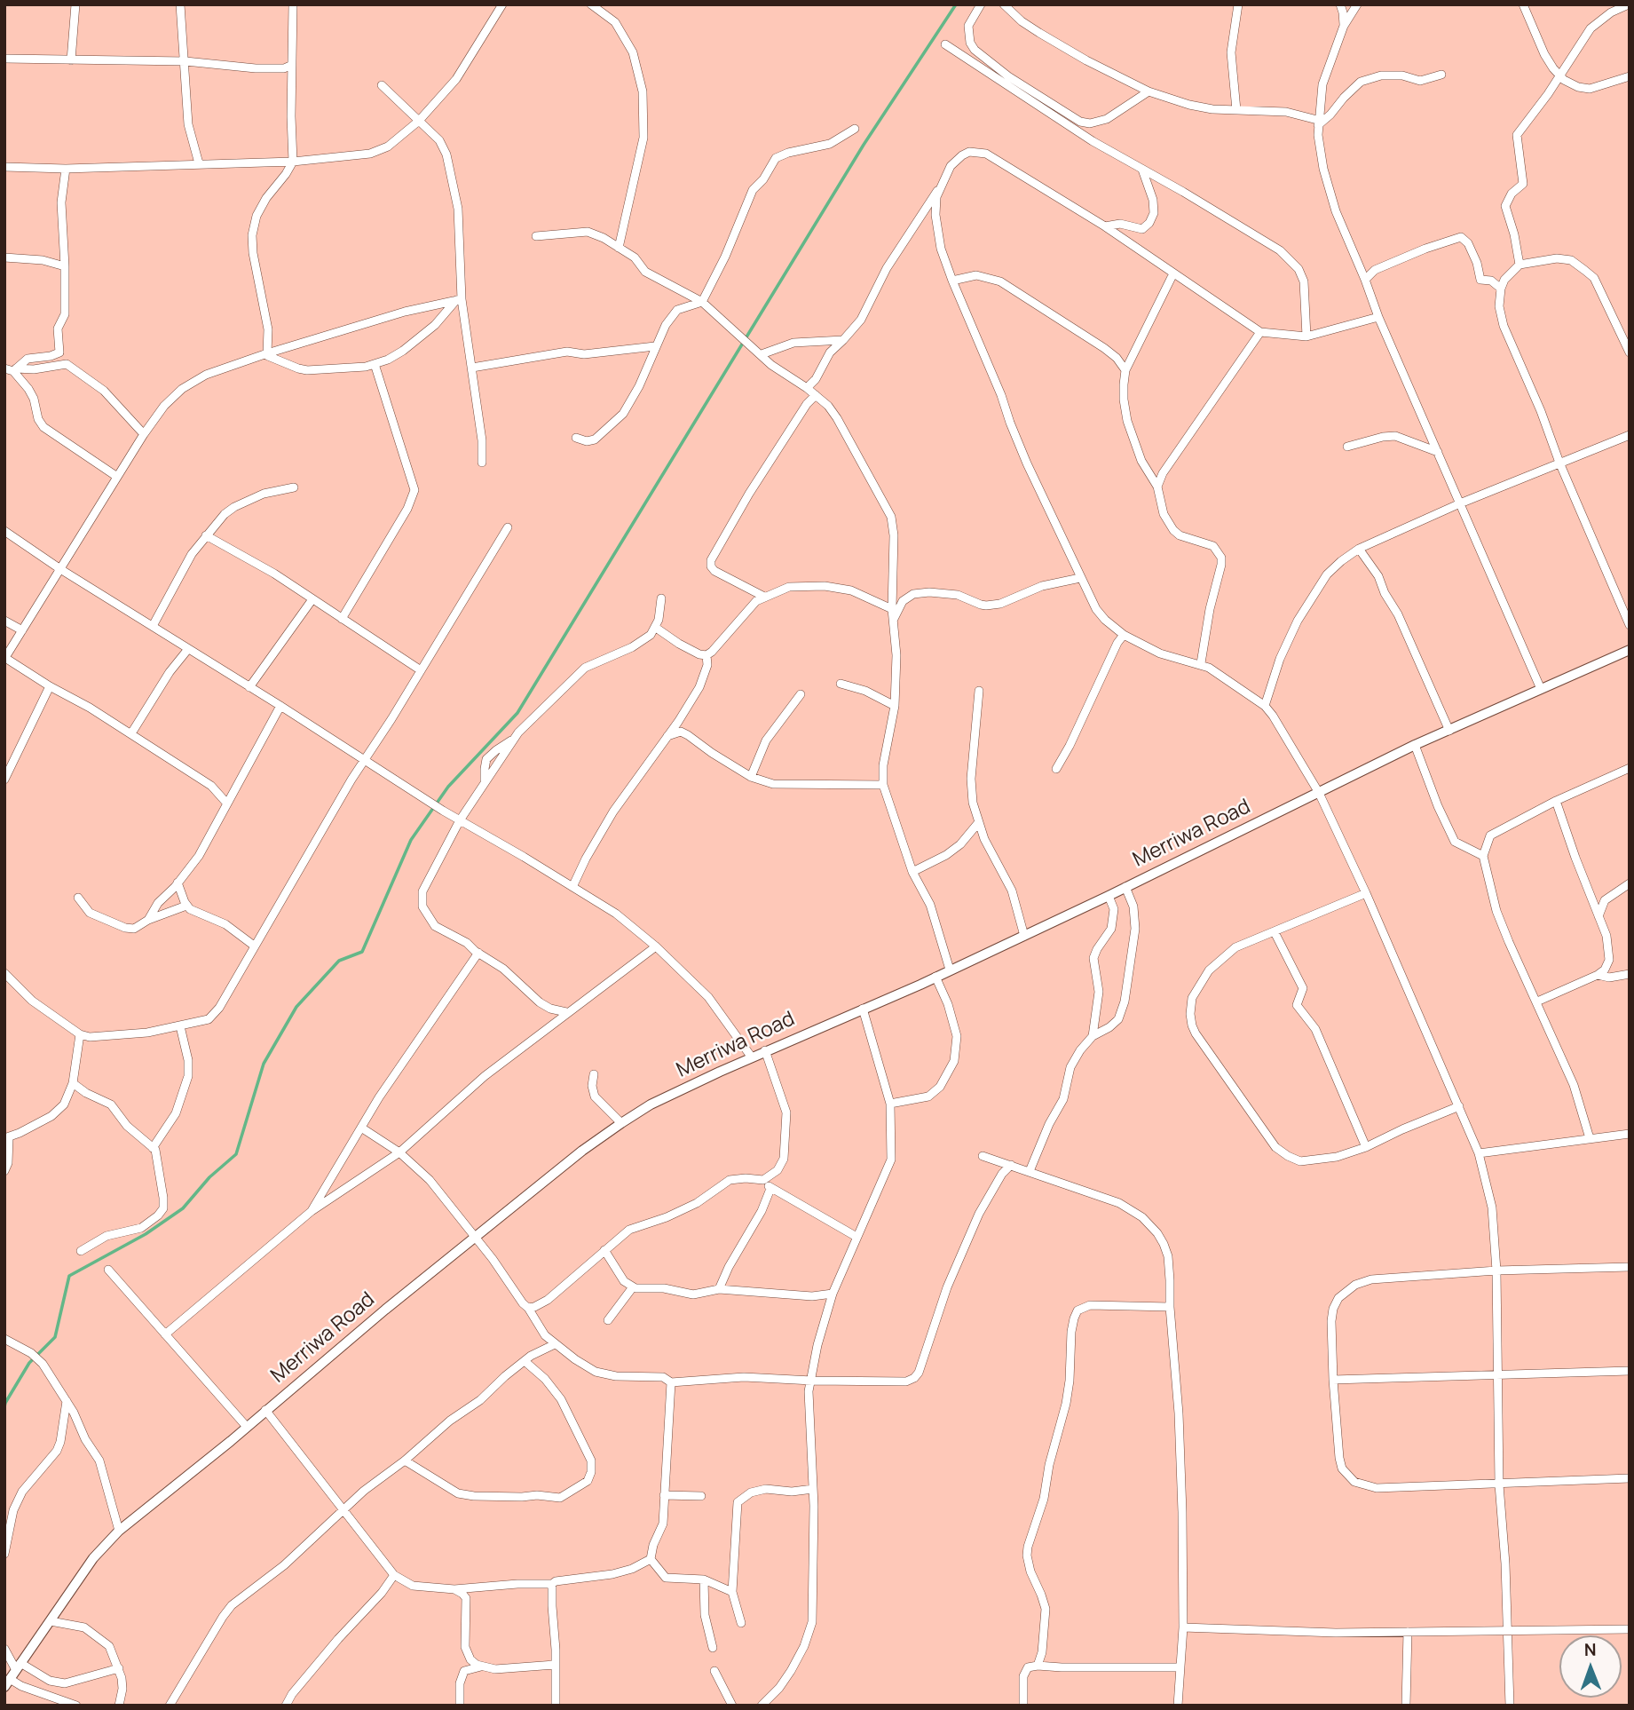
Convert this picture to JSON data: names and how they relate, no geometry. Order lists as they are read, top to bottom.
{
  "streets": {
    "street": ["Merriwa Road"]
  },
  "north": "top"
}
